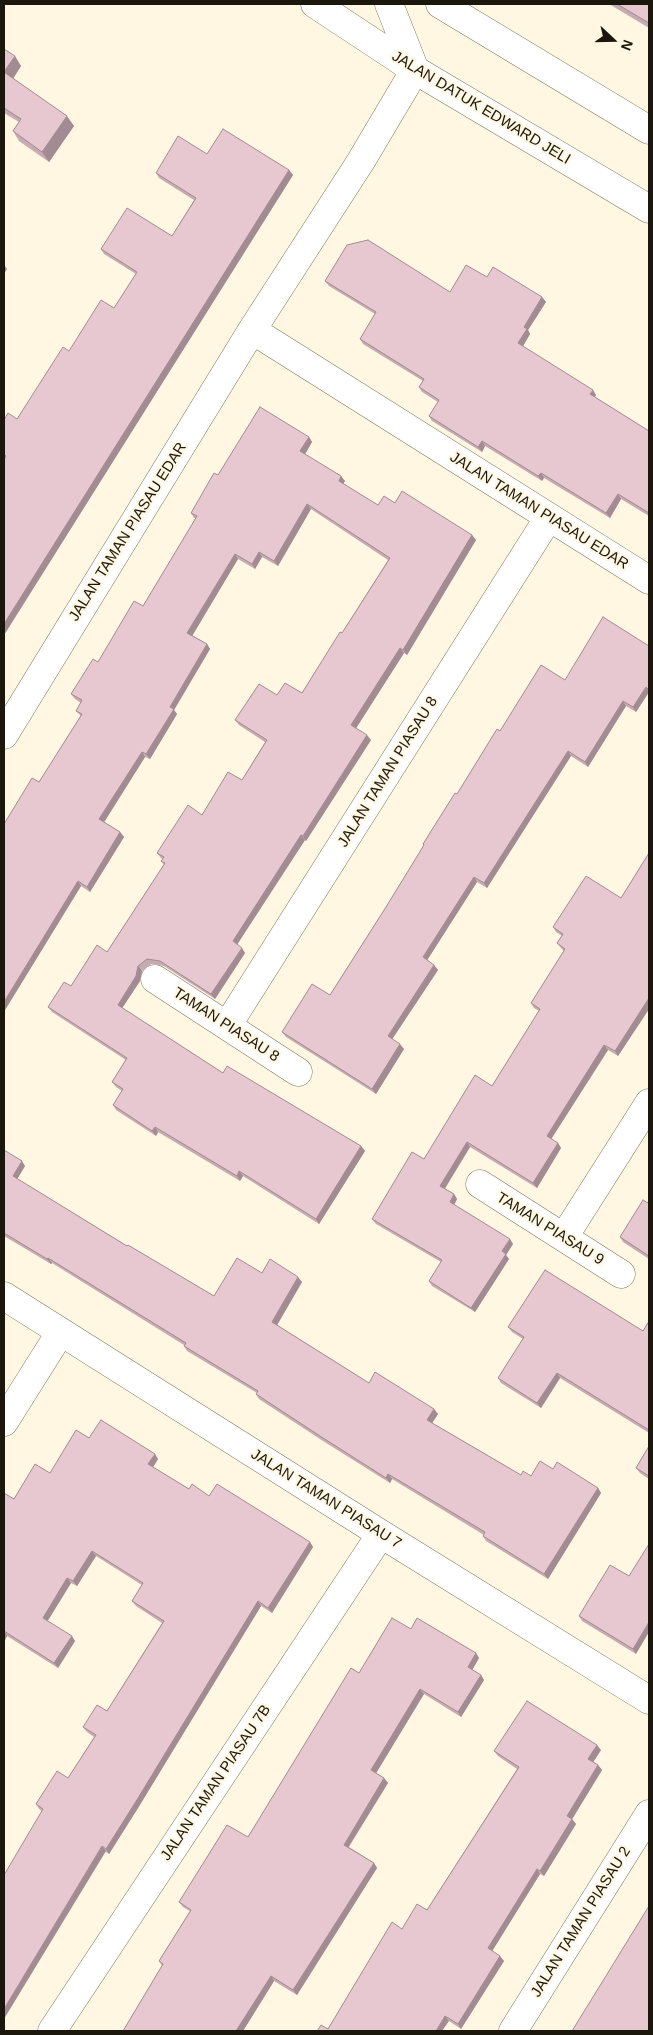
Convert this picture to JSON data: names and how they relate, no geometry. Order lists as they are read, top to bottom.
{
  "streets": {
    "street": [
      "JALAN DATUK EDWARD JELI",
      "JALAN TAMAN PIASAU EDAR",
      "JALAN TAMAN PIASAU 8",
      "TAMAN PIASAU 8",
      "TAMAN PIASAU 9",
      "JALAN TAMAN PIASAU 7",
      "JALAN TAMAN PIASAU 7B",
      "JALAN TAMAN PIASAU 2"
    ]
  },
  "crossings": [
    ["JALAN DATUK EDWARD JELI", "JALAN TAMAN PIASAU EDAR"],
    ["JALAN TAMAN PIASAU EDAR", "JALAN TAMAN PIASAU 8"],
    ["JALAN TAMAN PIASAU 8", "TAMAN PIASAU 8"],
    ["JALAN TAMAN PIASAU 7", "JALAN TAMAN PIASAU 7B"]
  ],
  "north": "right"
}
